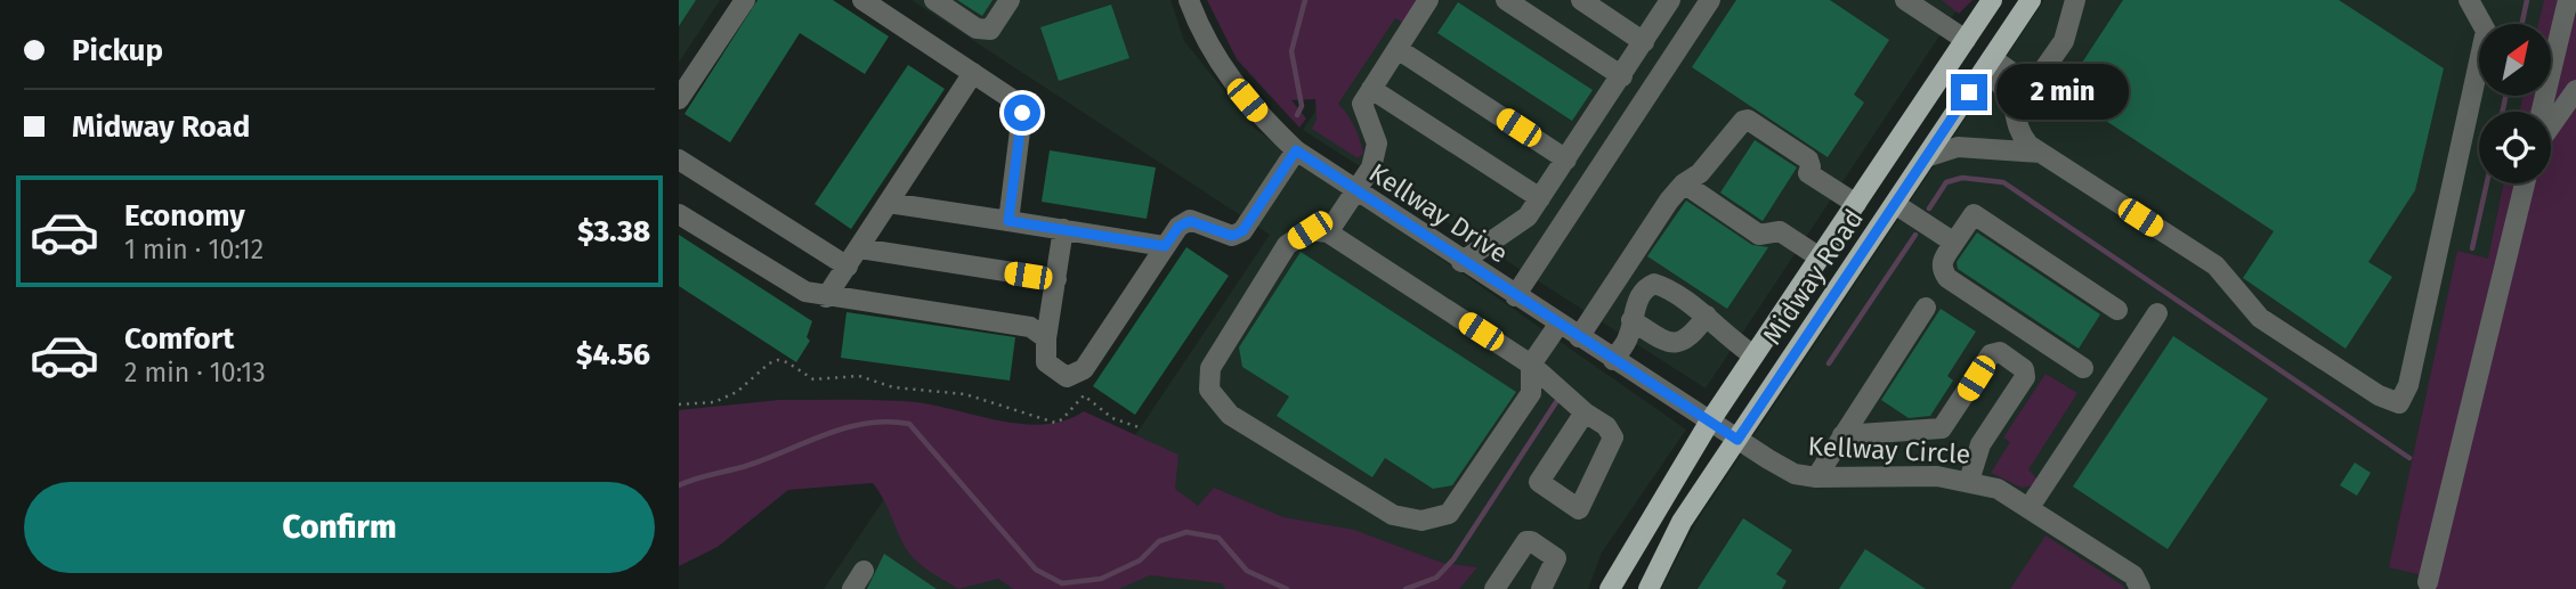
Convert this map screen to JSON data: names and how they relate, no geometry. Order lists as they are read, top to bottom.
{
  "streets": {
    "main road": ["Midway Road"],
    "street": ["Kellway Drive", "Kellway Circle"]
  },
  "crossings": [
    ["Kellway Drive", "Midway Road"],
    ["Kellway Drive", "Kellway Circle"],
    ["Midway Road", "Kellway Circle"]
  ],
  "north": "top right",
  "page": {
    "banner": ["Pickup", "Midway Road"],
    "bubble": "2 min",
    "list": [
      {
        "name": "Economy",
        "note": "1 min · 10:12",
        "value": "$3.38"
      },
      {
        "name": "Comfort",
        "note": "2 min · 10:13",
        "value": "$4.56"
      }
    ],
    "buttons": "Confirm"
  }
}
